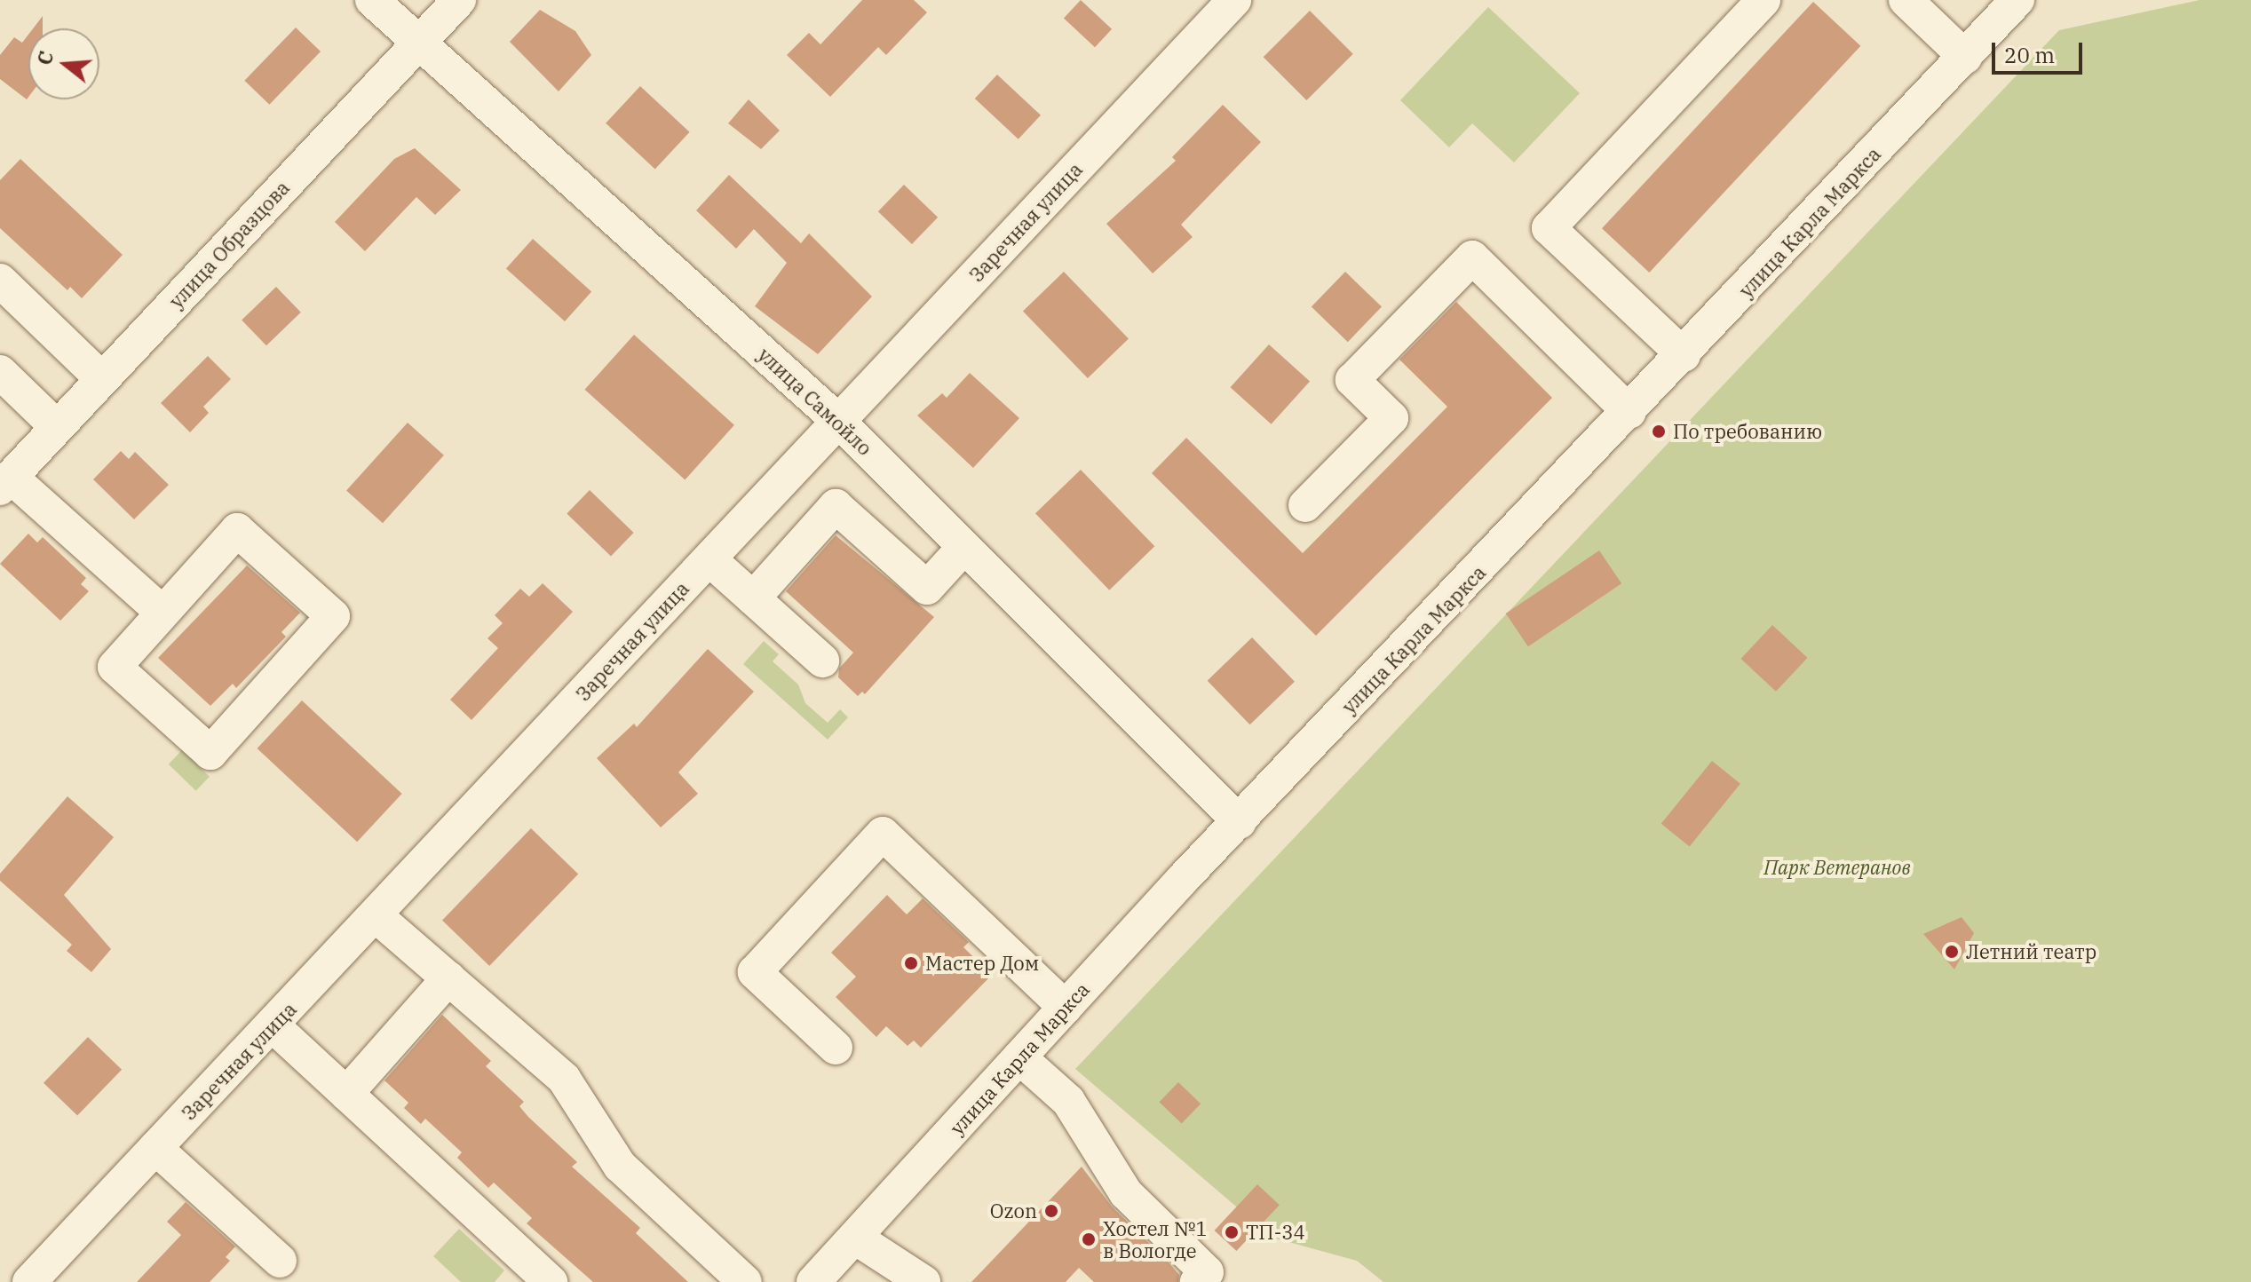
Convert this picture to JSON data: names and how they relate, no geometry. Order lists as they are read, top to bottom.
{
  "streets": {
    "street": [
      "Заречная улица",
      "улица Карла Маркса",
      "улица Образцова",
      "улица Самойло"
    ]
  },
  "crossings": [
    ["Заречная улица", "улица Самойло"],
    ["улица Карла Маркса", "улица Самойло"],
    ["улица Образцова", "улица Самойло"]
  ],
  "parks": ["Парк Ветеранов"],
  "places": [
    "По требованию",
    "Летний театр",
    "Мастер Дом",
    "Ozon",
    "ТП-34",
    "Хостел №1 в Вологде"
  ],
  "scale_bar": "20 m",
  "north": "left"
}
